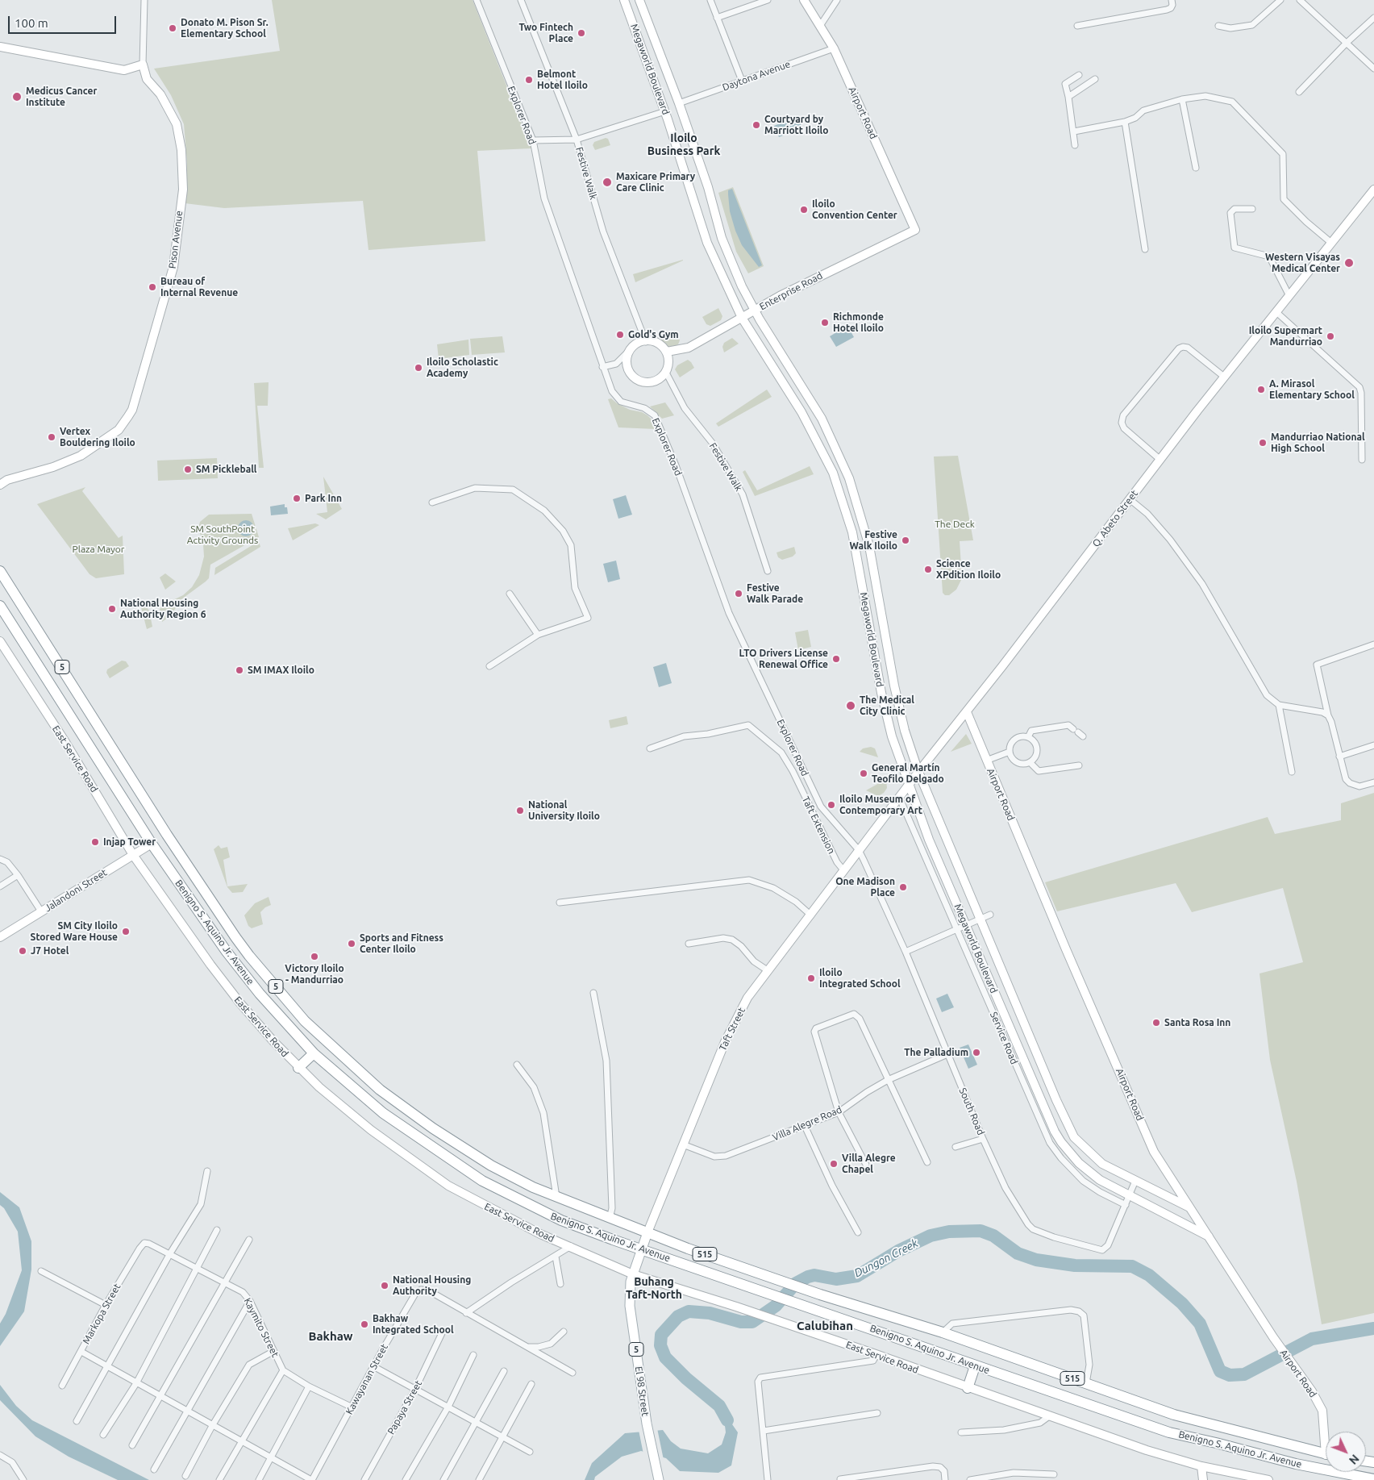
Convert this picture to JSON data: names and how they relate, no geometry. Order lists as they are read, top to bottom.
{
  "streets": {
    "highway": ["5", "Benigno S. Aquino Jr. Avenue", "515"],
    "main road": [
      "Megaworld Boulevard",
      "Airport Road",
      "Pison Avenue",
      "Enterprise Road",
      "Q. Abeto Street",
      "East Service Road",
      "Jalandoni Street",
      "Taft Street",
      "El 98 Street"
    ],
    "street": [
      "Daytona Avenue",
      "Explorer Road",
      "Festive Walk",
      "Taft Extension",
      "Service Road",
      "South Road",
      "Villa Alegre Road",
      "Markopa Street",
      "Kaymito Street",
      "Kawayanan Street",
      "Papaya Street"
    ]
  },
  "crossings": [
    ["Megaworld Boulevard", "Daytona Avenue"],
    ["Megaworld Boulevard", "Airport Road"],
    ["Megaworld Boulevard", "Enterprise Road"],
    ["Megaworld Boulevard", "Q. Abeto Street"],
    ["Megaworld Boulevard", "South Road"],
    ["Daytona Avenue", "Airport Road"],
    ["Airport Road", "Enterprise Road"],
    ["Airport Road", "Q. Abeto Street"],
    ["Explorer Road", "Q. Abeto Street"],
    ["Explorer Road", "Taft Street"],
    ["Explorer Road", "South Road"],
    ["Q. Abeto Street", "Taft Street"],
    ["Q. Abeto Street", "Service Road"],
    ["Q. Abeto Street", "South Road"],
    ["East Service Road", "Jalandoni Street"],
    ["East Service Road", "El 98 Street"],
    ["Taft Extension", "Taft Street"],
    ["Jalandoni Street", "Benigno S. Aquino Jr. Avenue"],
    ["Benigno S. Aquino Jr. Avenue", "Taft Street"],
    ["Benigno S. Aquino Jr. Avenue", "El 98 Street"],
    ["Taft Street", "South Road"],
    ["Taft Street", "Villa Alegre Road"],
    ["Taft Street", "El 98 Street"],
    ["Service Road", "South Road"],
    ["South Road", "Villa Alegre Road"],
    ["Markopa Street", "Kaymito Street"],
    ["Kaymito Street", "Kawayanan Street"]
  ],
  "districts": [
    "Iloilo Business Park",
    "Buhang Taft-North",
    "Calubihan",
    "Bakhaw"
  ],
  "water": ["Dungon Creek"],
  "parks": ["The Deck", "SM SouthPoint Activity Grounds", "Plaza Mayor"],
  "places": [
    "Donato M. Pison Sr. Elementary School",
    "Two Fintech Place",
    "Belmont Hotel Iloilo",
    "Medicus Cancer Institute",
    "Courtyard by Marriott Iloilo",
    "Maxicare Primary Care Clinic",
    "Iloilo Convention Center",
    "Western Visayas Medical Center",
    "Bureau of Internal Revenue",
    "Richmonde Hotel Iloilo",
    "Gold's Gym",
    "Iloilo Supermart Mandurriao",
    "Iloilo Scholastic Academy",
    "A. Mirasol Elementary School",
    "Vertex Bouldering Iloilo",
    "Mandurriao National High School",
    "SM Pickleball",
    "Park Inn",
    "Festive Walk Iloilo",
    "Science XPdition Iloilo",
    "Festive Walk Parade",
    "National Housing Authority Region 6",
    "LTO Drivers License Renewal Office",
    "SM IMAX Iloilo",
    "The Medical City Clinic",
    "General Martín Teofilo Delgado",
    "Iloilo Museum of Contemporary Art",
    "National University Iloilo",
    "Injap Tower",
    "One Madison Place",
    "SM City Iloilo Stored Ware House",
    "Sports and Fitness Center Iloilo",
    "J7 Hotel",
    "Victory Iloilo - Mandurriao",
    "Iloilo Integrated School",
    "Santa Rosa Inn",
    "The Palladium",
    "Villa Alegre Chapel",
    "National Housing Authority",
    "Bakhaw Integrated School"
  ],
  "scale_bar": "100 m",
  "north": "bottom right"
}
